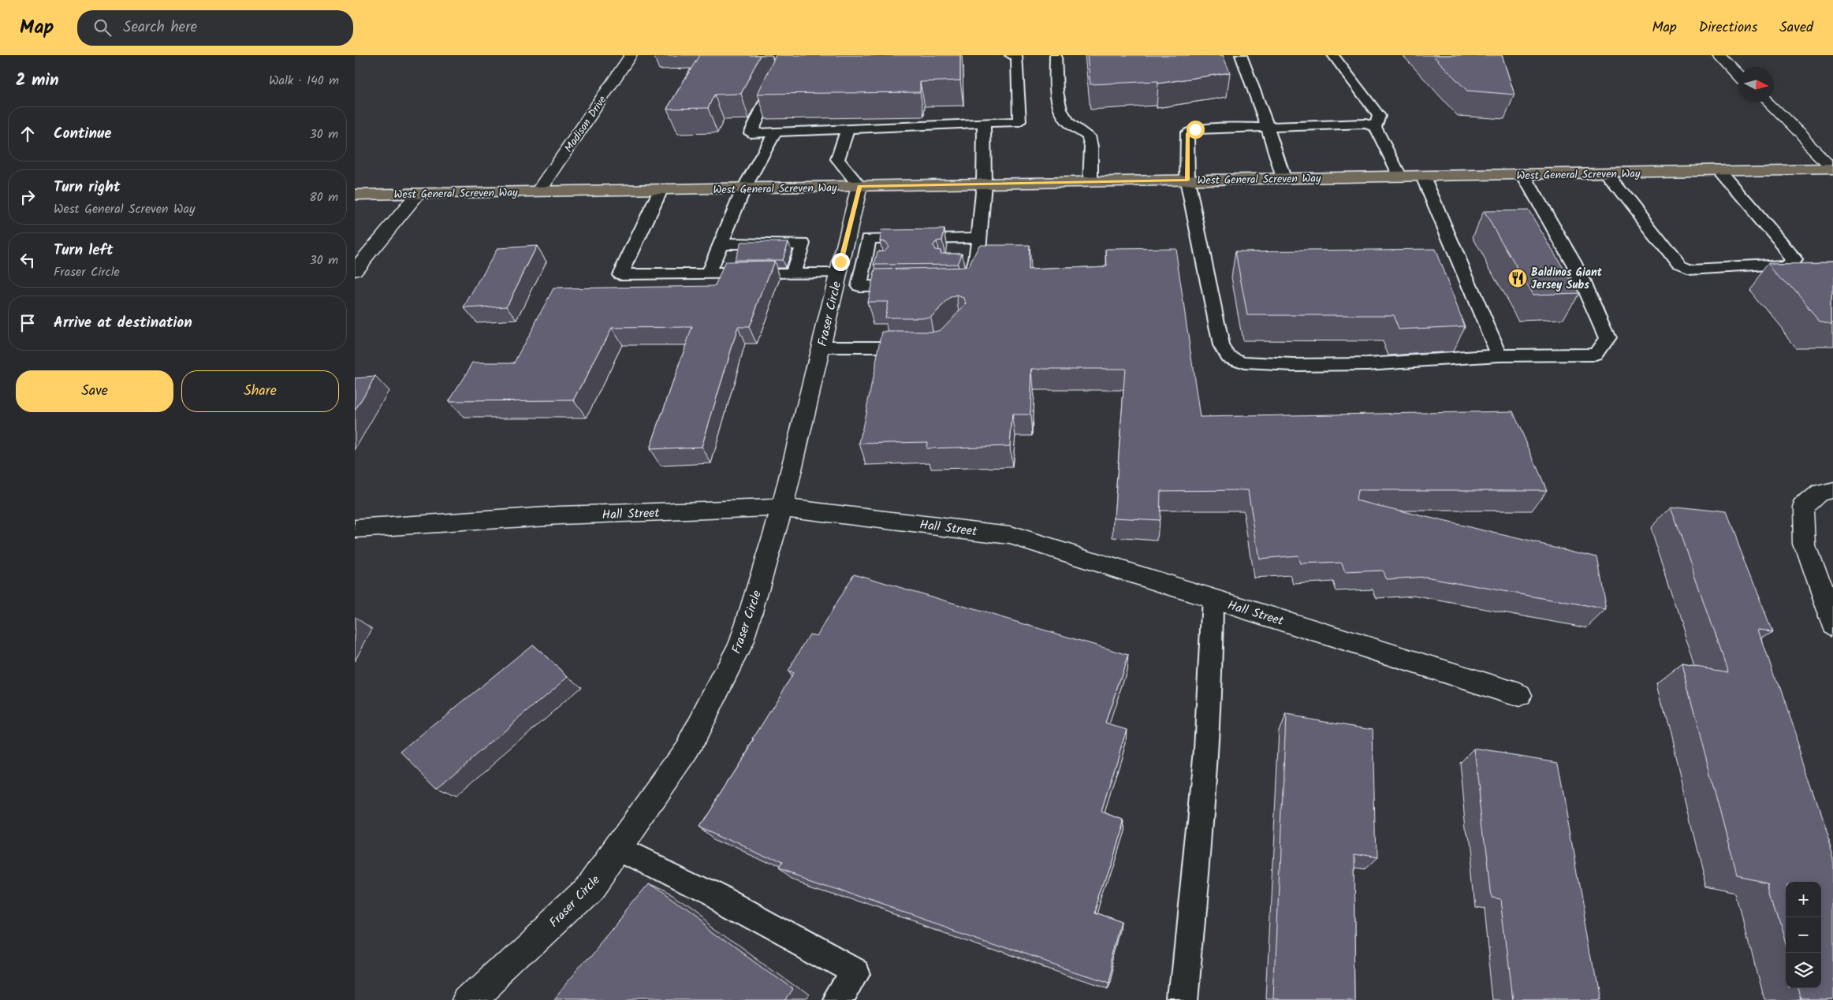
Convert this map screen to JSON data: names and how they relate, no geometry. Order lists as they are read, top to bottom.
{
  "streets": {
    "main road": ["West General Screven Way"],
    "street": ["Madison Drive", "Fraser Circle", "Hall Street"]
  },
  "crossings": [
    ["Madison Drive", "West General Screven Way"],
    ["West General Screven Way", "Fraser Circle"],
    ["Fraser Circle", "Hall Street"]
  ],
  "places": {
    "restaurant": ["Baldinos Giant Jersey Subs"]
  },
  "north": "right",
  "page": {
    "header": "Map",
    "search": "Search here",
    "nav": ["Map", "Directions", "Saved"],
    "heading": ["2 min", "Walk · 140 m"],
    "list": [
      ["Continue", "30 m"],
      ["Turn right", "West General Screven Way", "80 m"],
      ["Turn left", "Fraser Circle", "30 m"],
      "Arrive at destination"
    ],
    "buttons": ["Save", "Share"],
    "map_buttons": ["+", "−"]
  }
}
